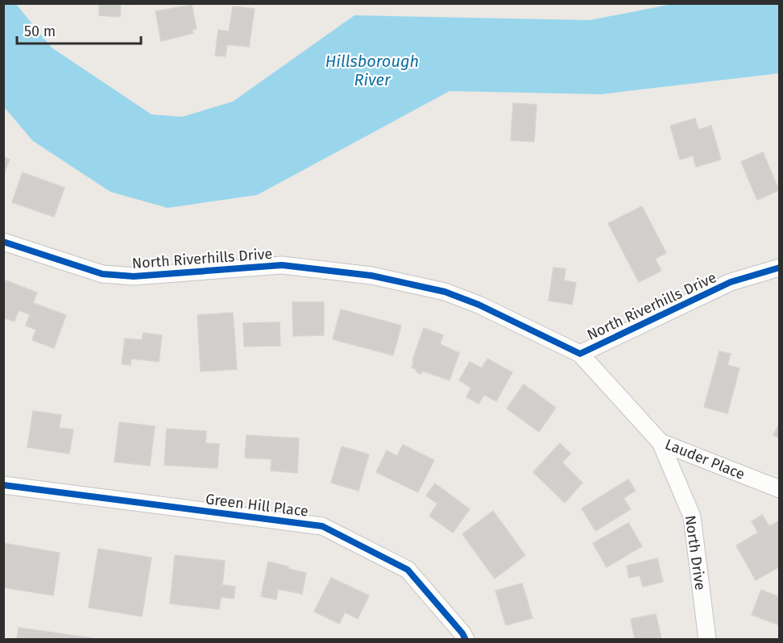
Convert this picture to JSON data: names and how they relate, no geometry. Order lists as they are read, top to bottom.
{
  "streets": {
    "street": [
      "North Riverhills Drive",
      "Lauder Place",
      "Green Hill Place",
      "North Drive"
    ]
  },
  "crossings": [
    ["North Riverhills Drive", "Lauder Place"],
    ["Lauder Place", "North Drive"]
  ],
  "water": ["Hillsborough River"],
  "scale_bar": "50 m"
}
